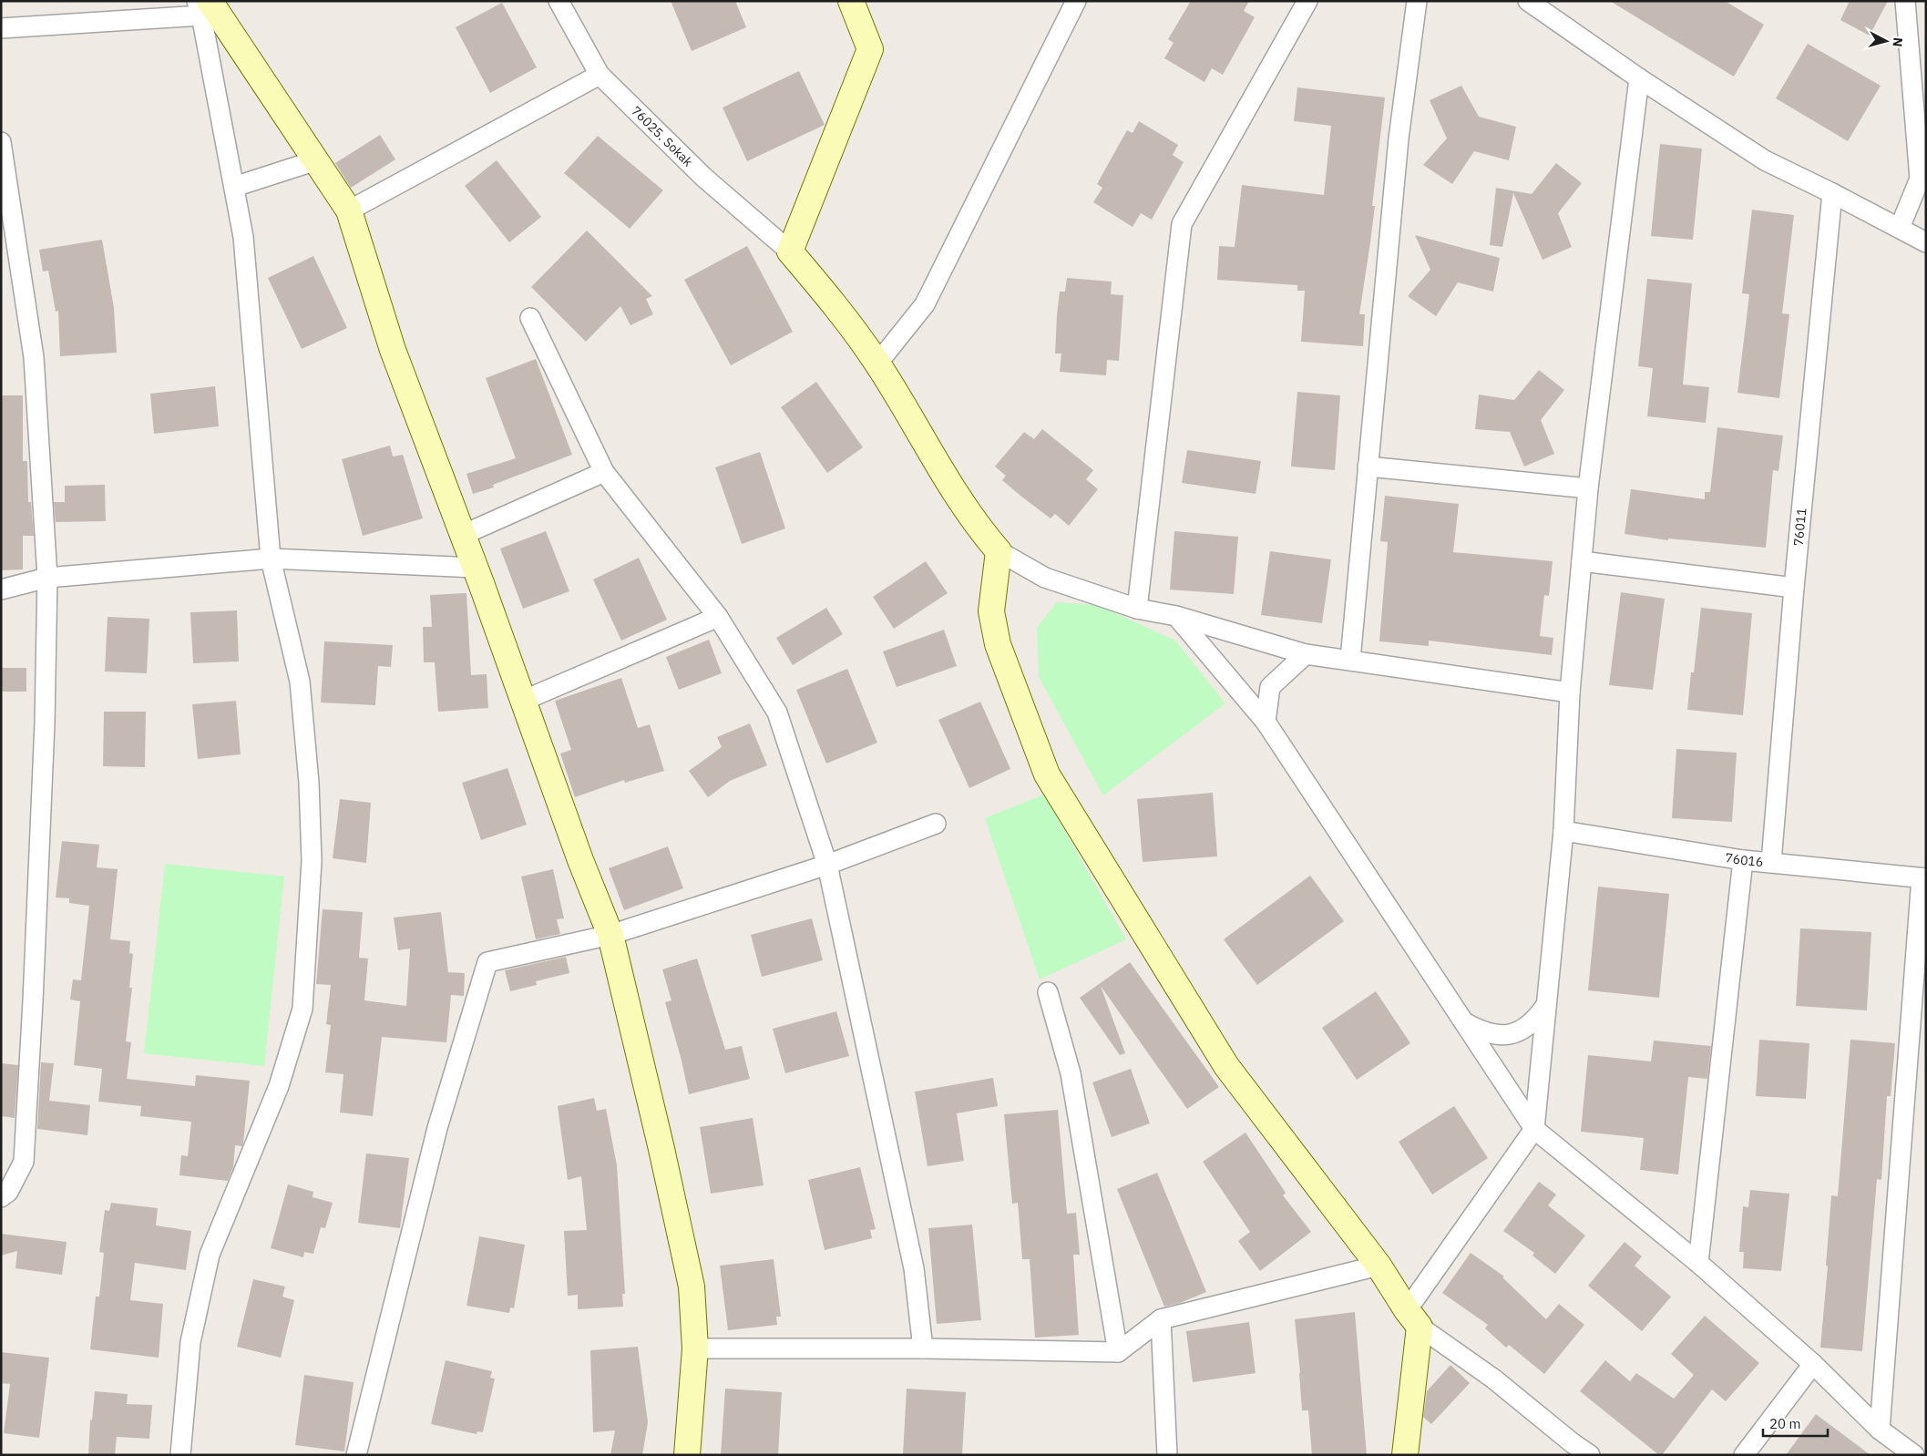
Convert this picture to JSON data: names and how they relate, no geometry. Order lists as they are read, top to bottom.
{
  "streets": {
    "street": ["76025. Sokak", "76011", "76016"]
  },
  "crossings": [
    ["76011", "76016"]
  ],
  "scale_bar": "20 m",
  "north": "right"
}
